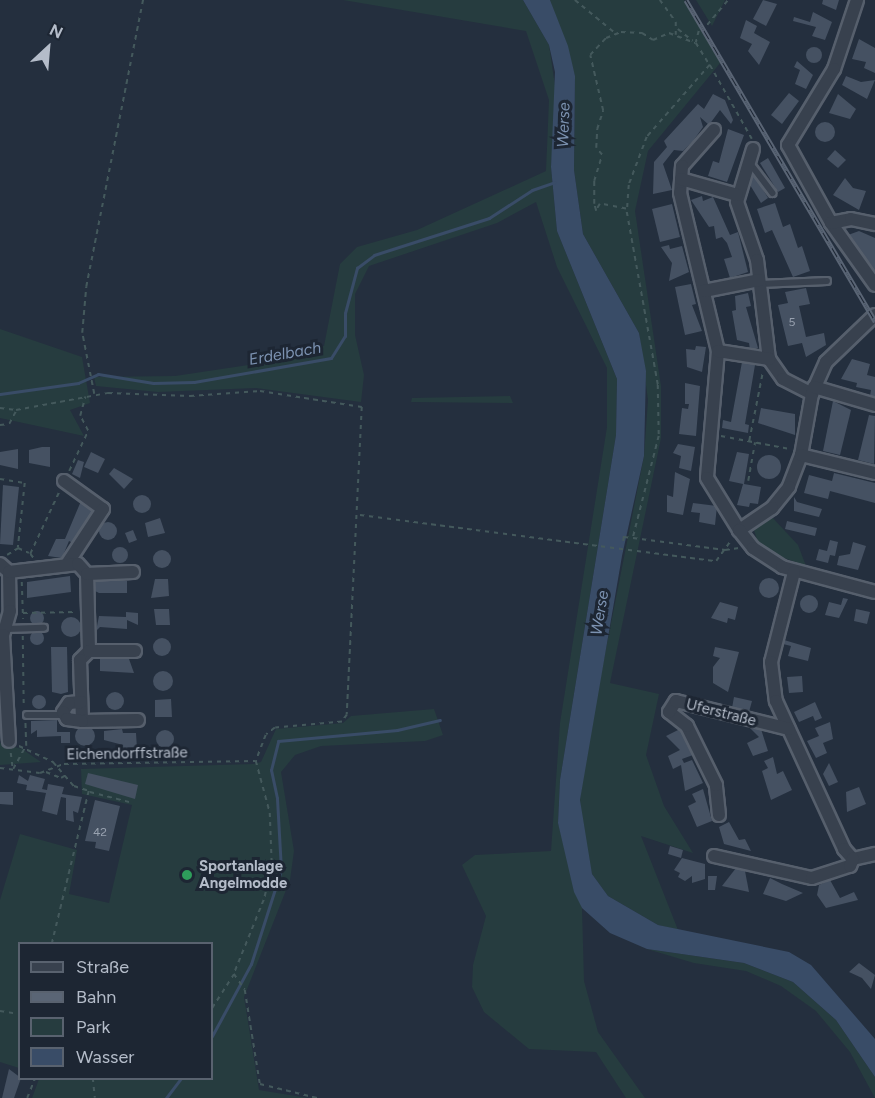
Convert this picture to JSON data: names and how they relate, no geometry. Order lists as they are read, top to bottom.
{
  "streets": {
    "street": ["Uferstraße"],
    "path": ["Eichendorffstraße"]
  },
  "water": ["Werse", "Erdelbach"],
  "places": ["Sportanlage Angelmodde"],
  "house_numbers": ["5", "42"],
  "legend": [
    "Straße",
    "Bahn",
    "Park",
    "Wasser"
  ],
  "north": "top right"
}
